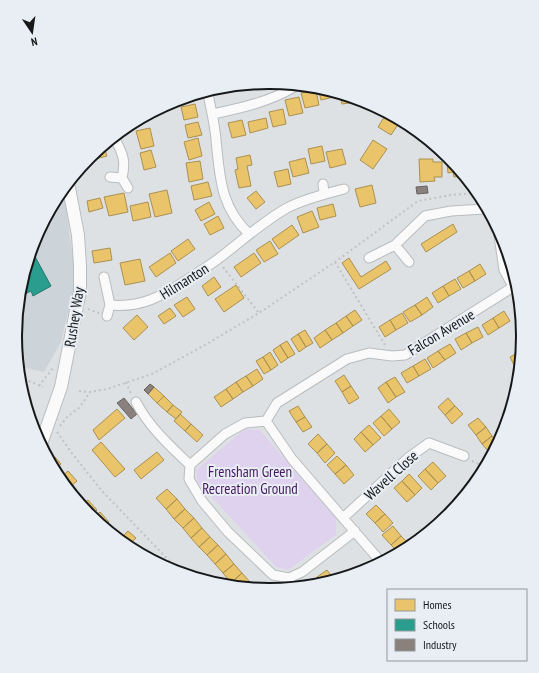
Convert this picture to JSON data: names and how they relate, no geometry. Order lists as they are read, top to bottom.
{
  "streets": {
    "street": [
      "Hilmanton",
      "Rushey Way",
      "Falcon Avenue",
      "Wavell Close"
    ]
  },
  "parks": ["Frensham Green Recreation Ground"],
  "legend": ["Homes", "Schools", "Industry"],
  "north": "bottom"
}
